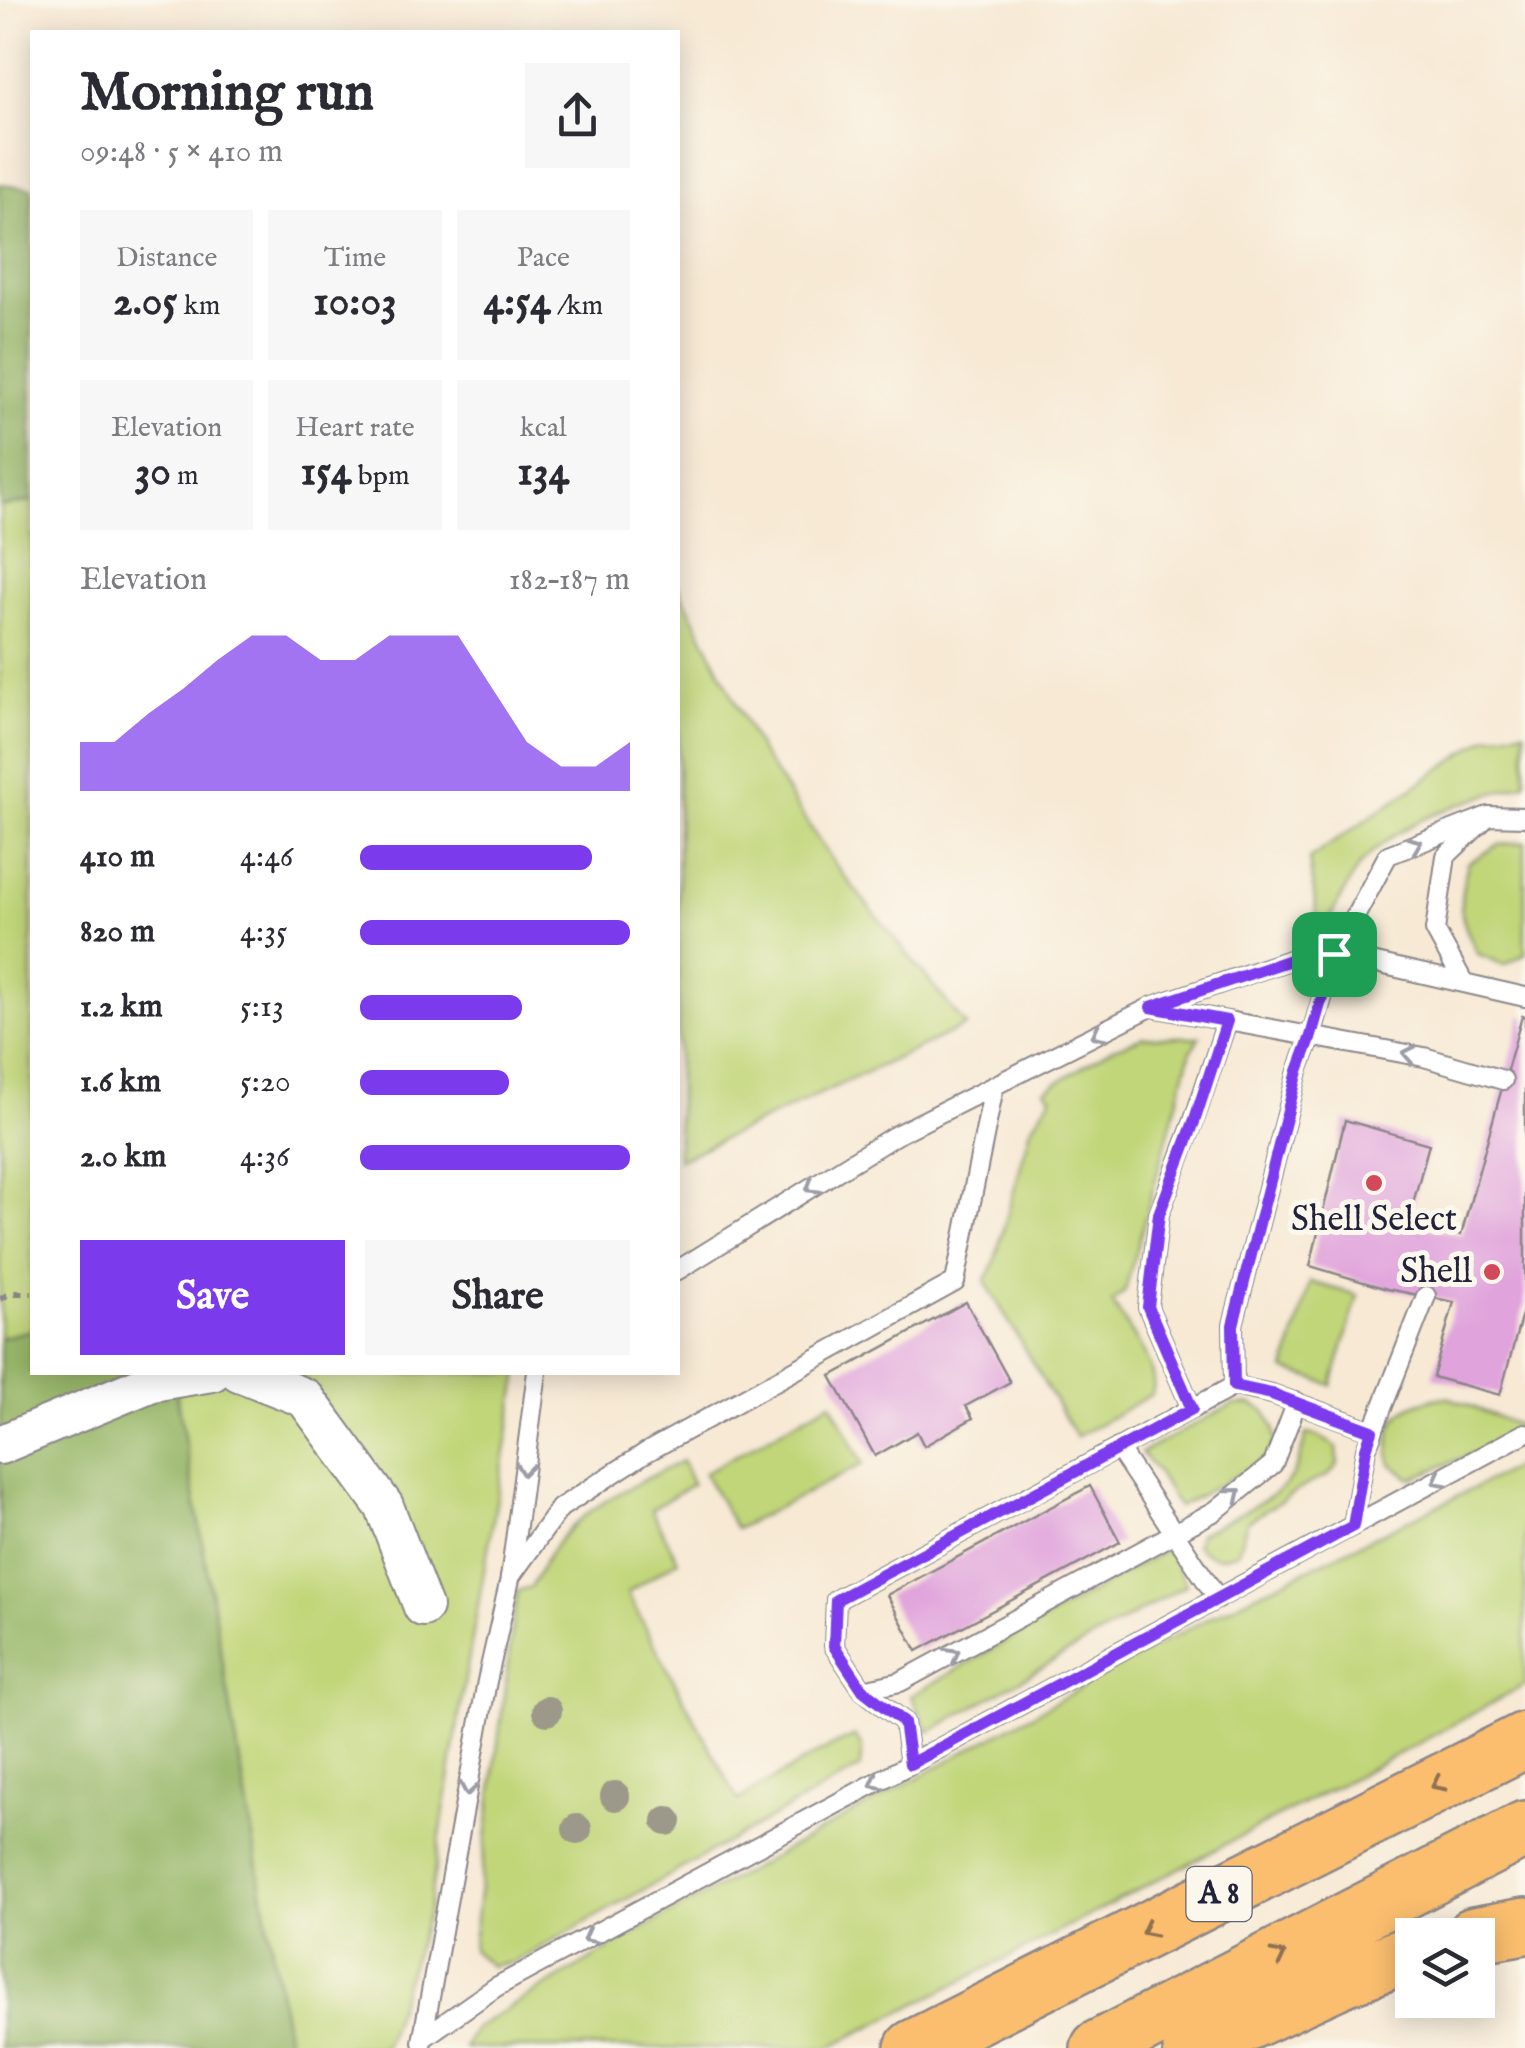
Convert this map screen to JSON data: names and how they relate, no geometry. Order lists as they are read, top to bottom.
{
  "streets": {
    "highway": ["A 8"]
  },
  "places": ["Shell Select", "Shell"],
  "page": {
    "heading": ["Morning run", "09:48 · 5 × 410 m"],
    "stats": [
      ["Distance", "2.05 km"],
      ["Time", "10:03"],
      ["Pace", "4:54 /km"],
      ["Elevation", "30 m"],
      ["Heart rate", "154 bpm"],
      ["kcal", "134"]
    ],
    "chart": ["Elevation", "182–187 m"],
    "list": [
      {
        "name": "410 m",
        "note": "4:46"
      },
      {
        "name": "820 m",
        "note": "4:35"
      },
      {
        "name": "1.2 km",
        "note": "5:13"
      },
      {
        "name": "1.6 km",
        "note": "5:20"
      },
      {
        "name": "2.0 km",
        "note": "4:36"
      }
    ],
    "buttons": ["Save", "Share"]
  }
}
